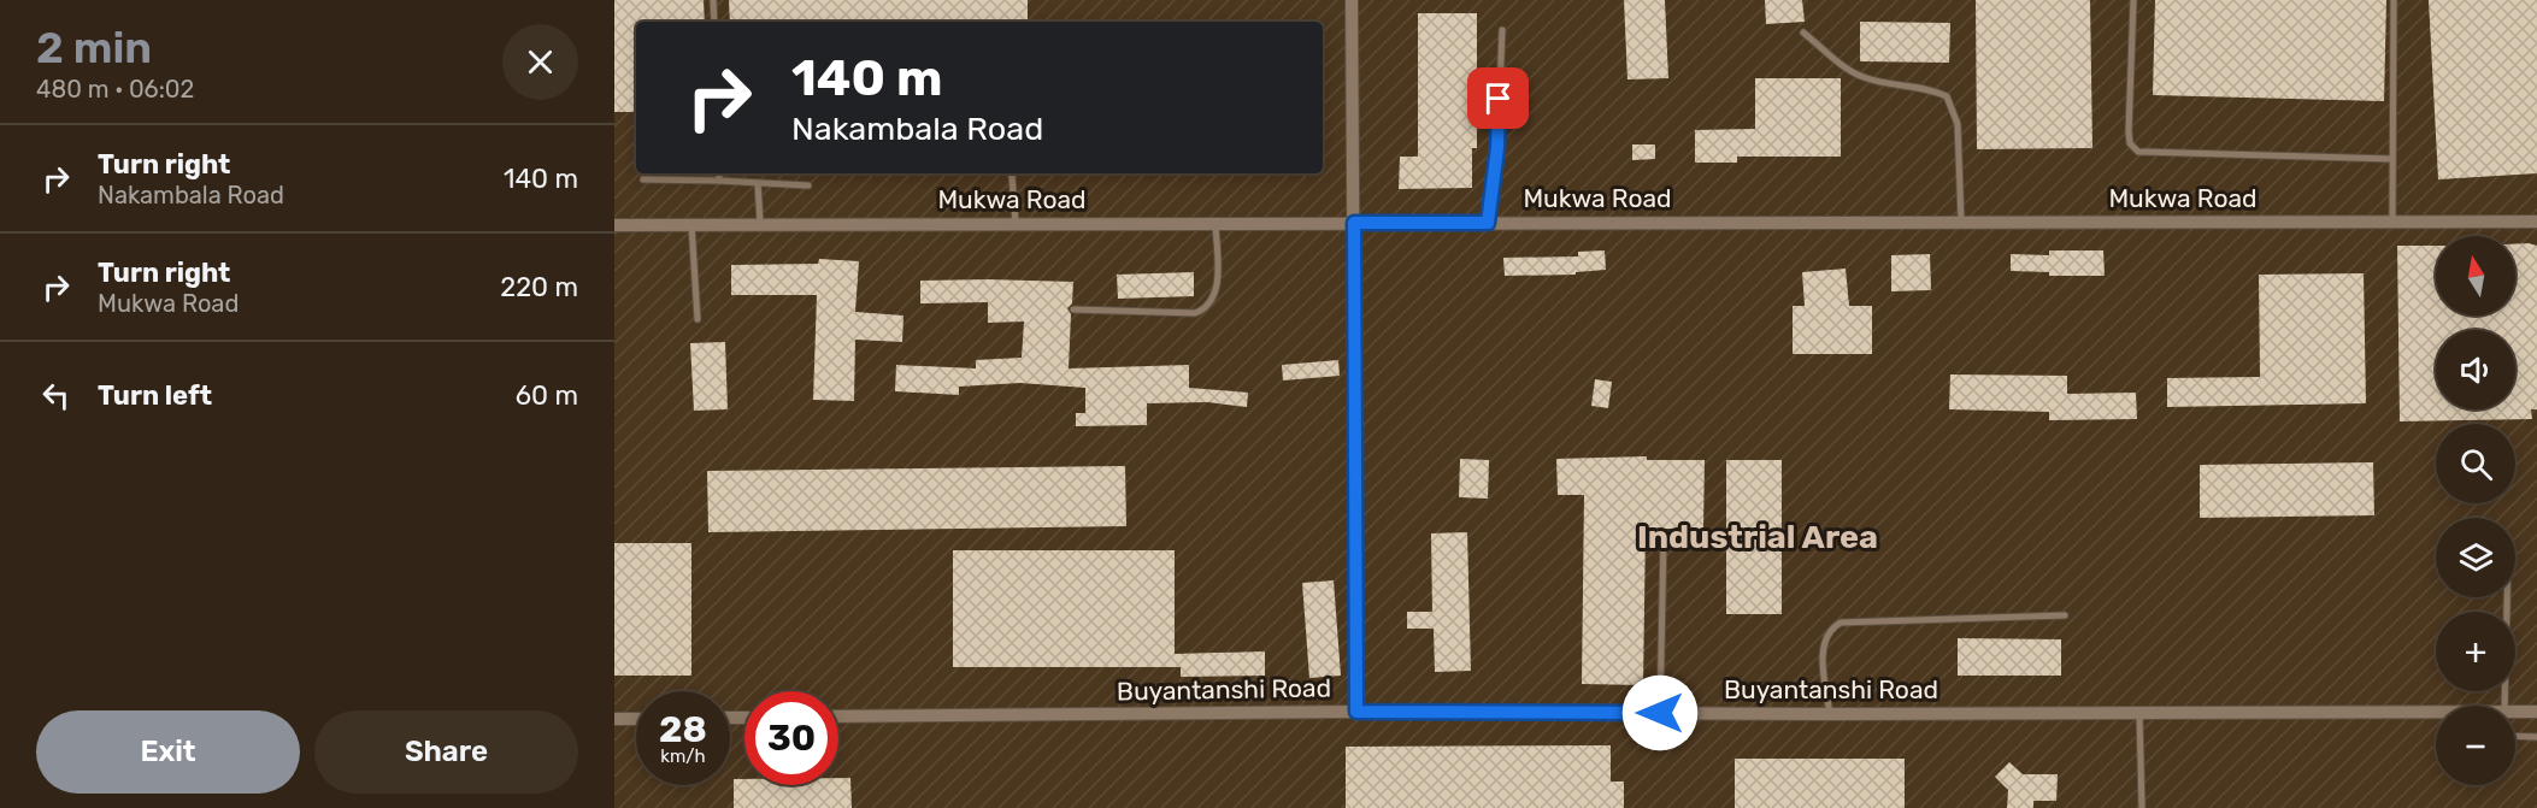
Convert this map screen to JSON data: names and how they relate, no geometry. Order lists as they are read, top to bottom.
{
  "streets": {
    "street": ["Mukwa Road", "Buyantanshi Road"]
  },
  "districts": ["Industrial Area"],
  "north": "top",
  "page": {
    "heading": ["2 min", "480 m · 06:02"],
    "turn": ["140 m", "Nakambala Road"],
    "list": [
      {
        "name": "Turn right",
        "note": "Nakambala Road",
        "value": "140 m"
      },
      {
        "name": "Turn right",
        "note": "Mukwa Road",
        "value": "220 m"
      },
      {
        "name": "Turn left",
        "value": "60 m"
      }
    ],
    "map_buttons": ["+", "−"],
    "speed": "28 km/h",
    "limit": "30",
    "buttons": ["Exit", "Share"]
  }
}
